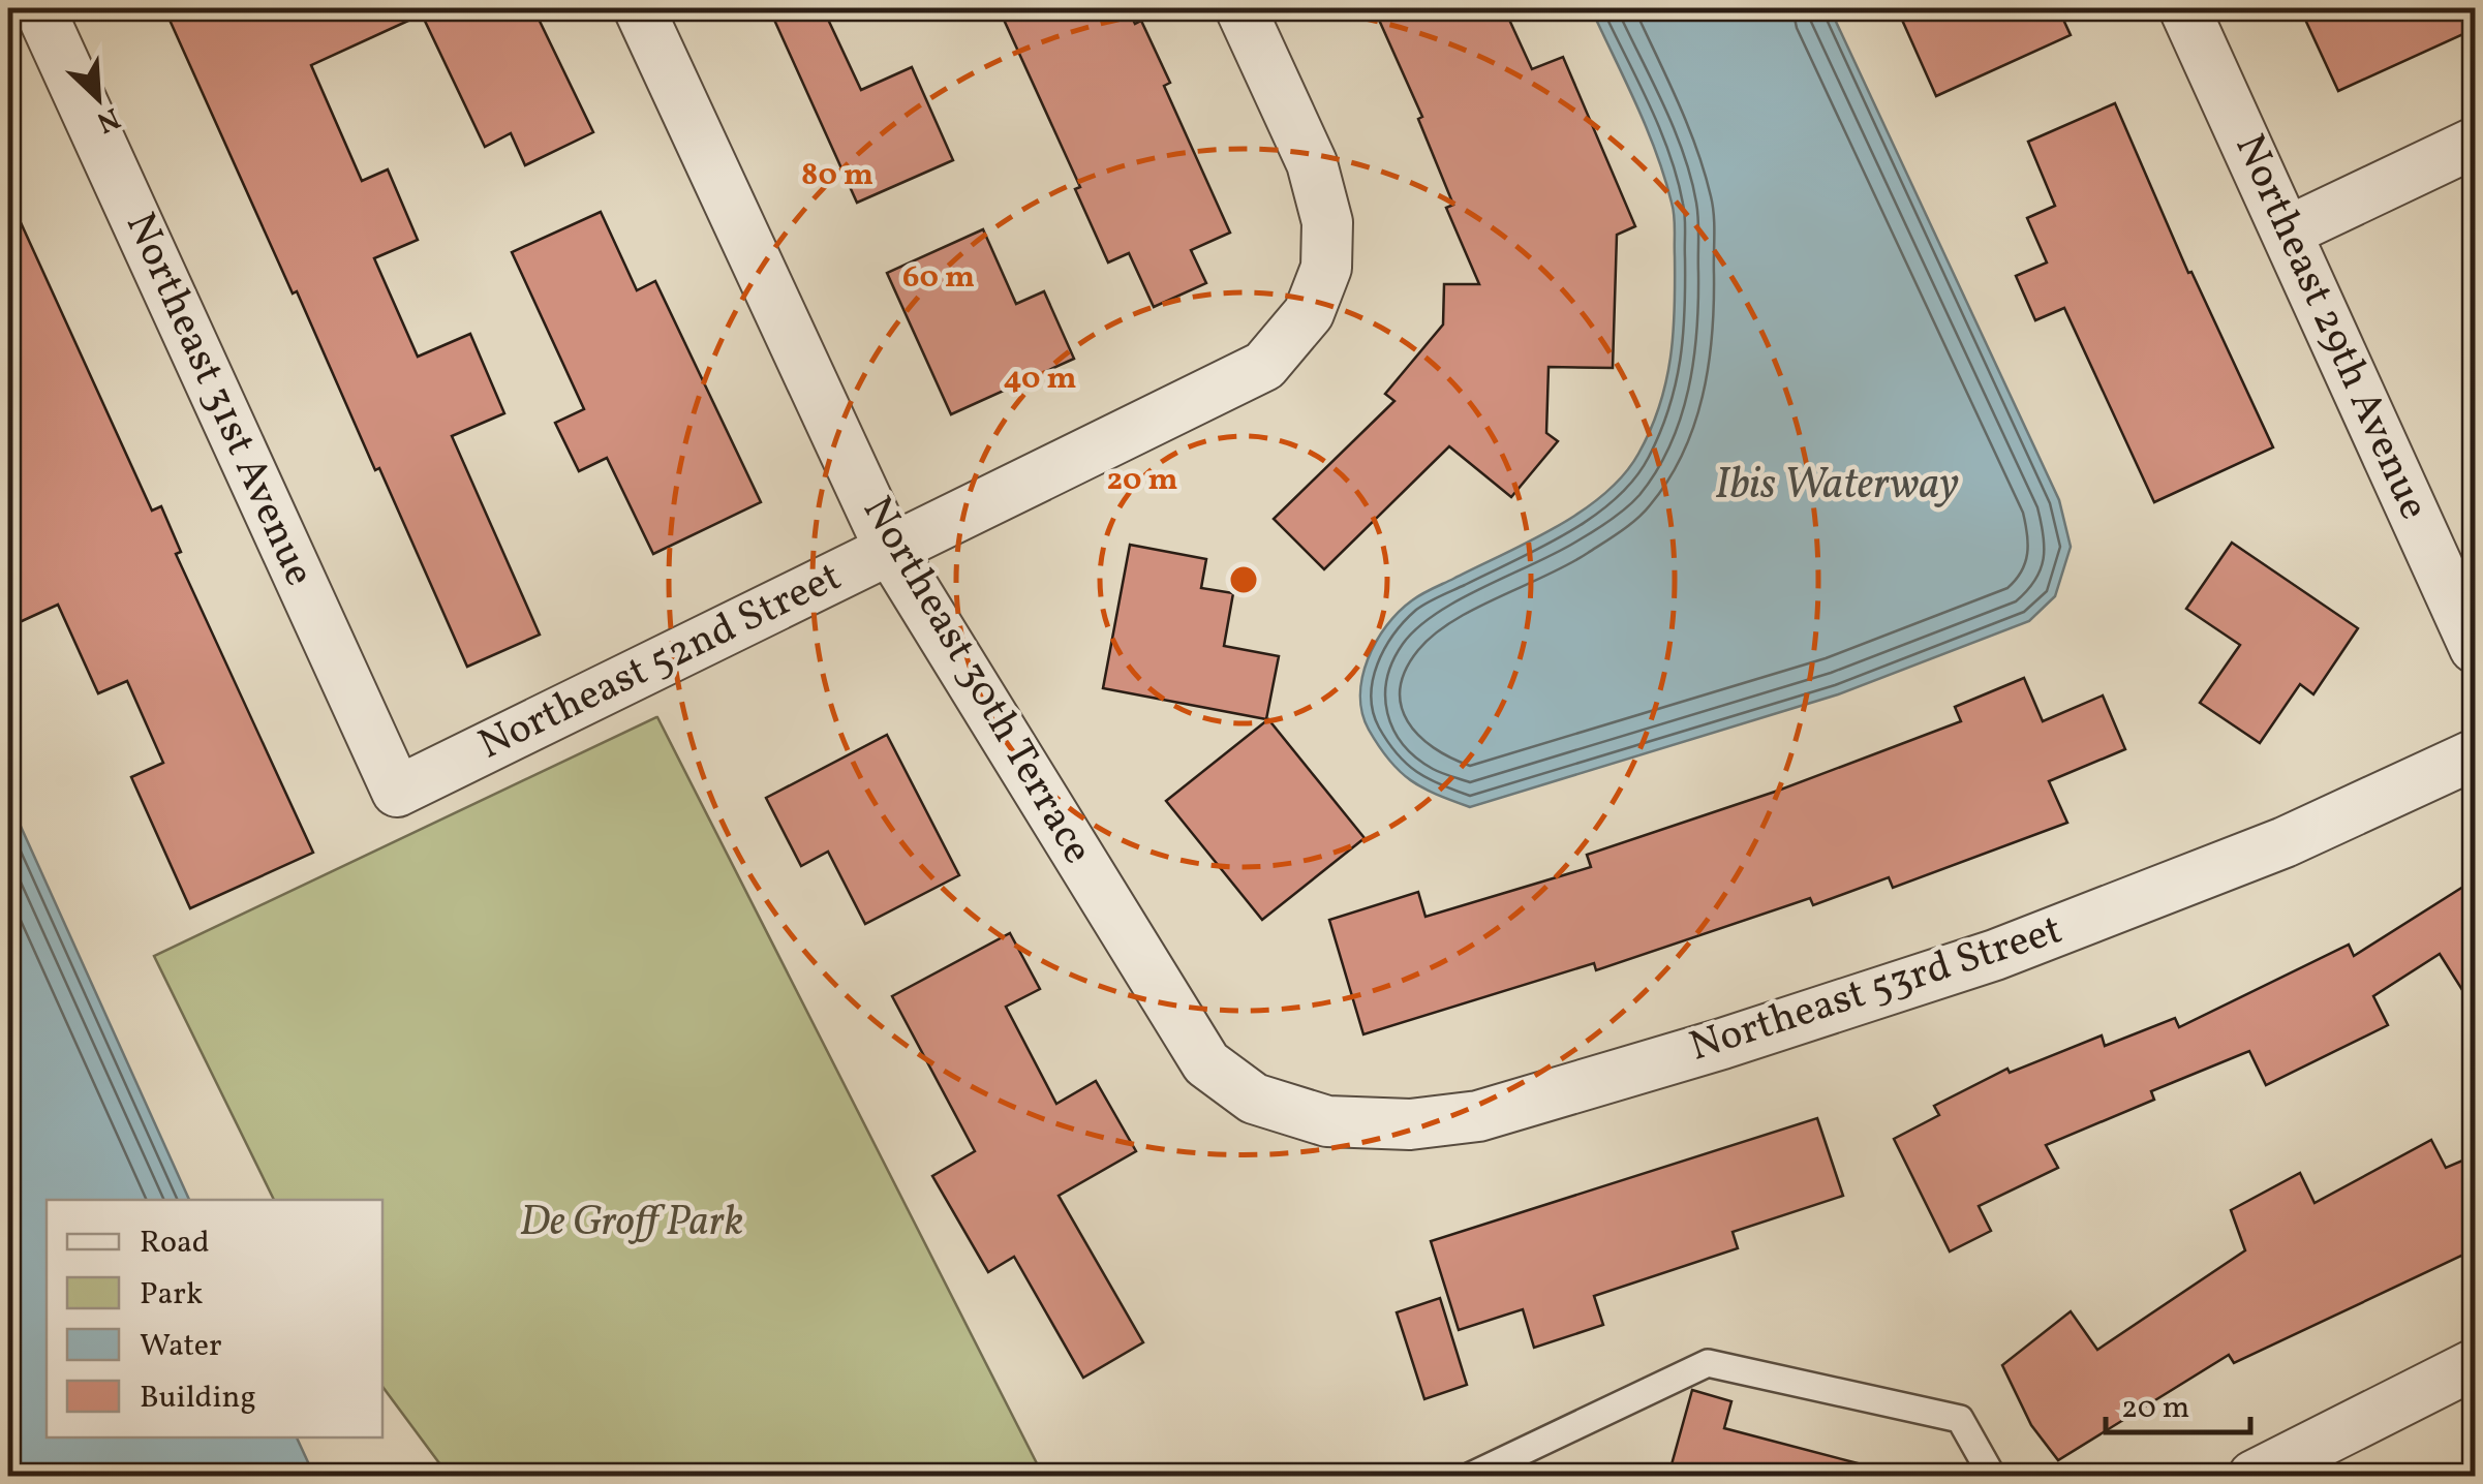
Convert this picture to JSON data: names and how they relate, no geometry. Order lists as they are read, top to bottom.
{
  "streets": {
    "street": [
      "Northeast 29th Avenue",
      "Northeast 31st Avenue",
      "Northeast 52nd Street",
      "Northeast 30th Terrace",
      "Northeast 53rd Street"
    ]
  },
  "crossings": [
    ["Northeast 31st Avenue", "Northeast 52nd Street"],
    ["Northeast 52nd Street", "Northeast 30th Terrace"],
    ["Northeast 30th Terrace", "Northeast 53rd Street"]
  ],
  "water": ["Ibis Waterway"],
  "parks": ["De Groff Park"],
  "legend": [
    "Road",
    "Park",
    "Water",
    "Building"
  ],
  "scale_bar": "20 m",
  "north": "bottom right",
  "rings": [
    "80 m",
    "60 m",
    "40 m",
    "20 m"
  ]
}
